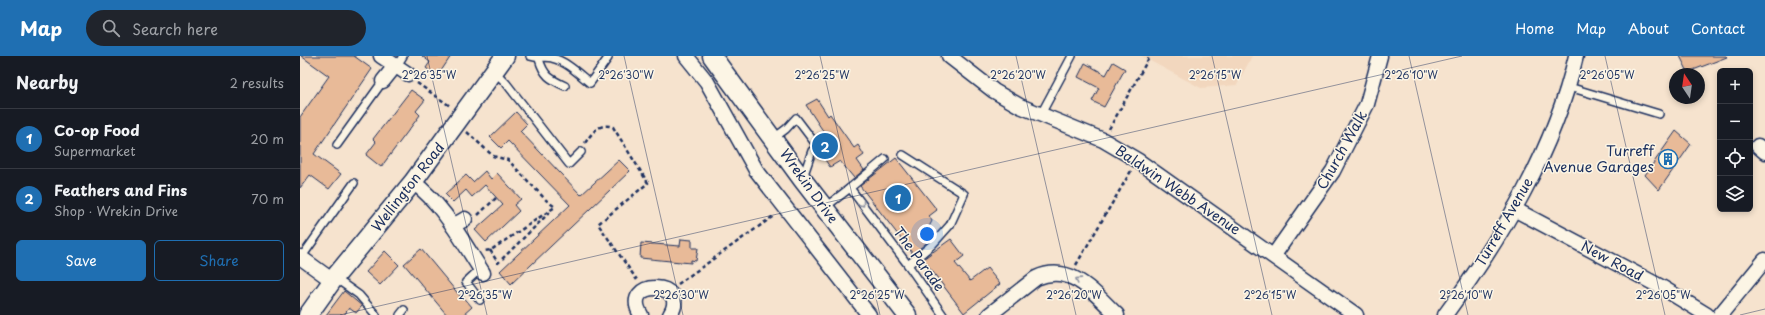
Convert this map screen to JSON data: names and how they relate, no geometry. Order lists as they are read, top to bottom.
{
  "streets": {
    "street": [
      "Church Walk",
      "Wrekin Drive",
      "Wellington Road",
      "Baldwin Webb Avenue",
      "Turreff Avenue",
      "New Road"
    ],
    "lane": ["The Parade"]
  },
  "crossings": [
    ["Church Walk", "Baldwin Webb Avenue"],
    ["Turreff Avenue", "New Road"]
  ],
  "one_way": ["The Parade"],
  "places": {
    "building": ["Turreff Avenue Garages"]
  },
  "north": "top",
  "page": {
    "header": "Map",
    "search": "Search here",
    "nav": [
      "Home",
      "Map",
      "About",
      "Contact"
    ],
    "heading": ["Nearby", "2 results"],
    "map_buttons": ["+", "−"],
    "list": [
      {
        "mark": "1",
        "name": "Co-op Food",
        "note": "Supermarket",
        "value": "20 m"
      },
      {
        "mark": "2",
        "name": "Feathers and Fins",
        "note": "Shop · Wrekin Drive",
        "value": "70 m"
      }
    ],
    "pins": ["2", "1"],
    "buttons": ["Save", "Share"]
  },
  "coordinates": [
    "2°26'35\"W",
    "2°26'30\"W",
    "2°26'25\"W",
    "2°26'20\"W",
    "2°26'15\"W",
    "2°26'10\"W",
    "2°26'05\"W"
  ]
}
